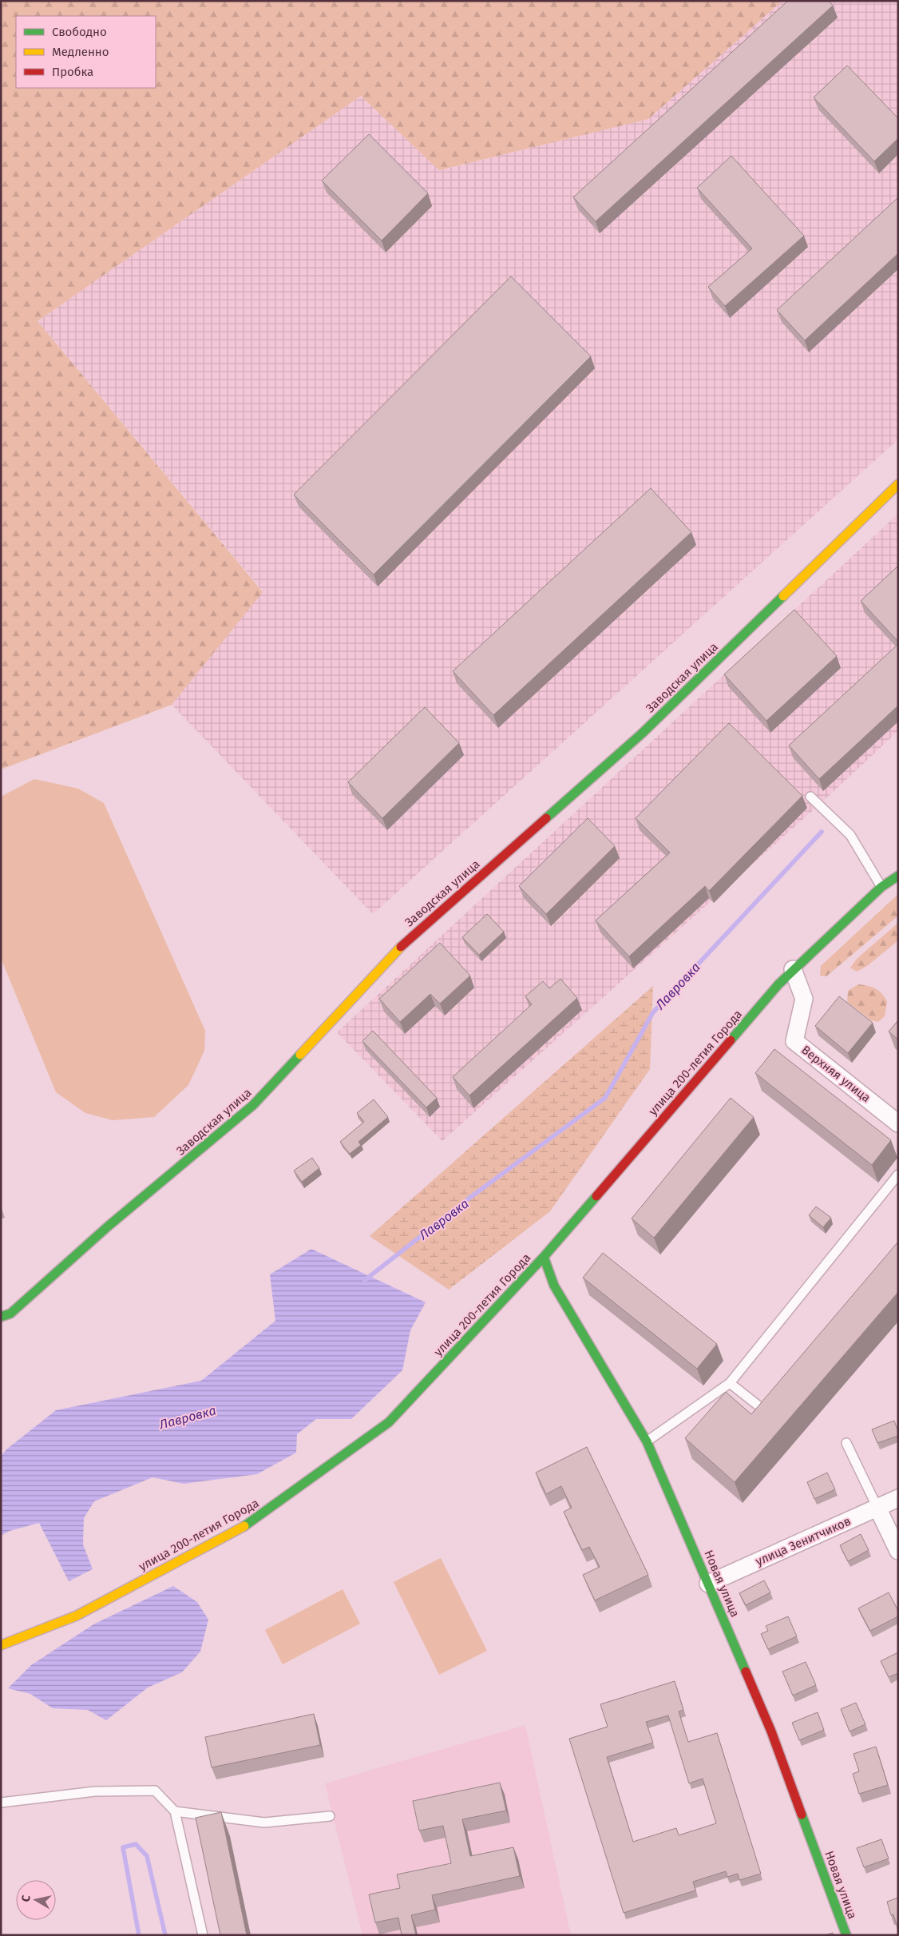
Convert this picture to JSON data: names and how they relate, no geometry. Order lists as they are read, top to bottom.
{
  "streets": {
    "street": [
      "Заводская улица",
      "улица 200-летия Города",
      "Верхняя улица",
      "улица Зенитчиков",
      "Новая улица"
    ]
  },
  "crossings": [
    ["улица 200-летия Города", "Верхняя улица"],
    ["улица 200-летия Города", "Новая улица"],
    ["улица Зенитчиков", "Новая улица"]
  ],
  "water": ["Лавровка"],
  "legend": ["Свободно", "Медленно", "Пробка"],
  "north": "left"
}
